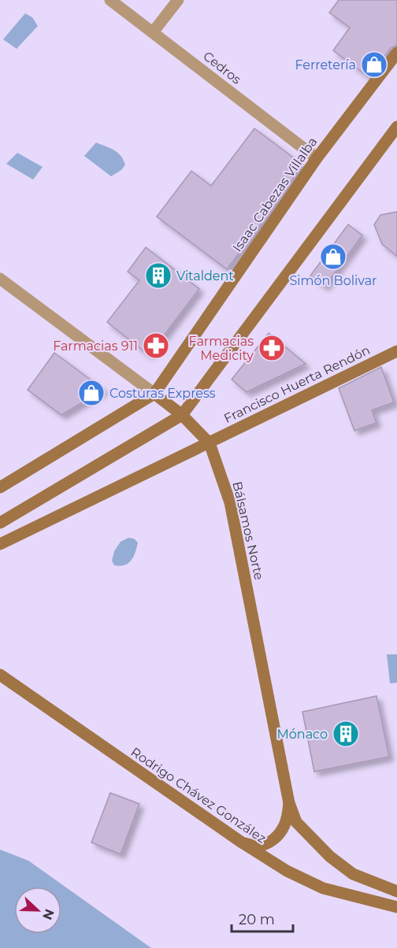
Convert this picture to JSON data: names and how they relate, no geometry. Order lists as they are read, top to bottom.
{
  "streets": {
    "main road": [
      "Isaac Cabezas Villalba",
      "Francisco Huerta Rendón",
      "Bálsamos Norte",
      "Rodrigo Chávez González"
    ],
    "street": ["Cedros"]
  },
  "crossings": [
    ["Cedros", "Isaac Cabezas Villalba"],
    ["Isaac Cabezas Villalba", "Bálsamos Norte"],
    ["Francisco Huerta Rendón", "Bálsamos Norte"]
  ],
  "places": {
    "shop": ["Ferretería", "Simón Bolivar", "Costuras Express"],
    "building": ["Vitaldent", "Mónaco"],
    "pharmacy": ["Farmacias 911", "Farmacias Medicity"]
  },
  "scale_bar": "20 m",
  "north": "right"
}
